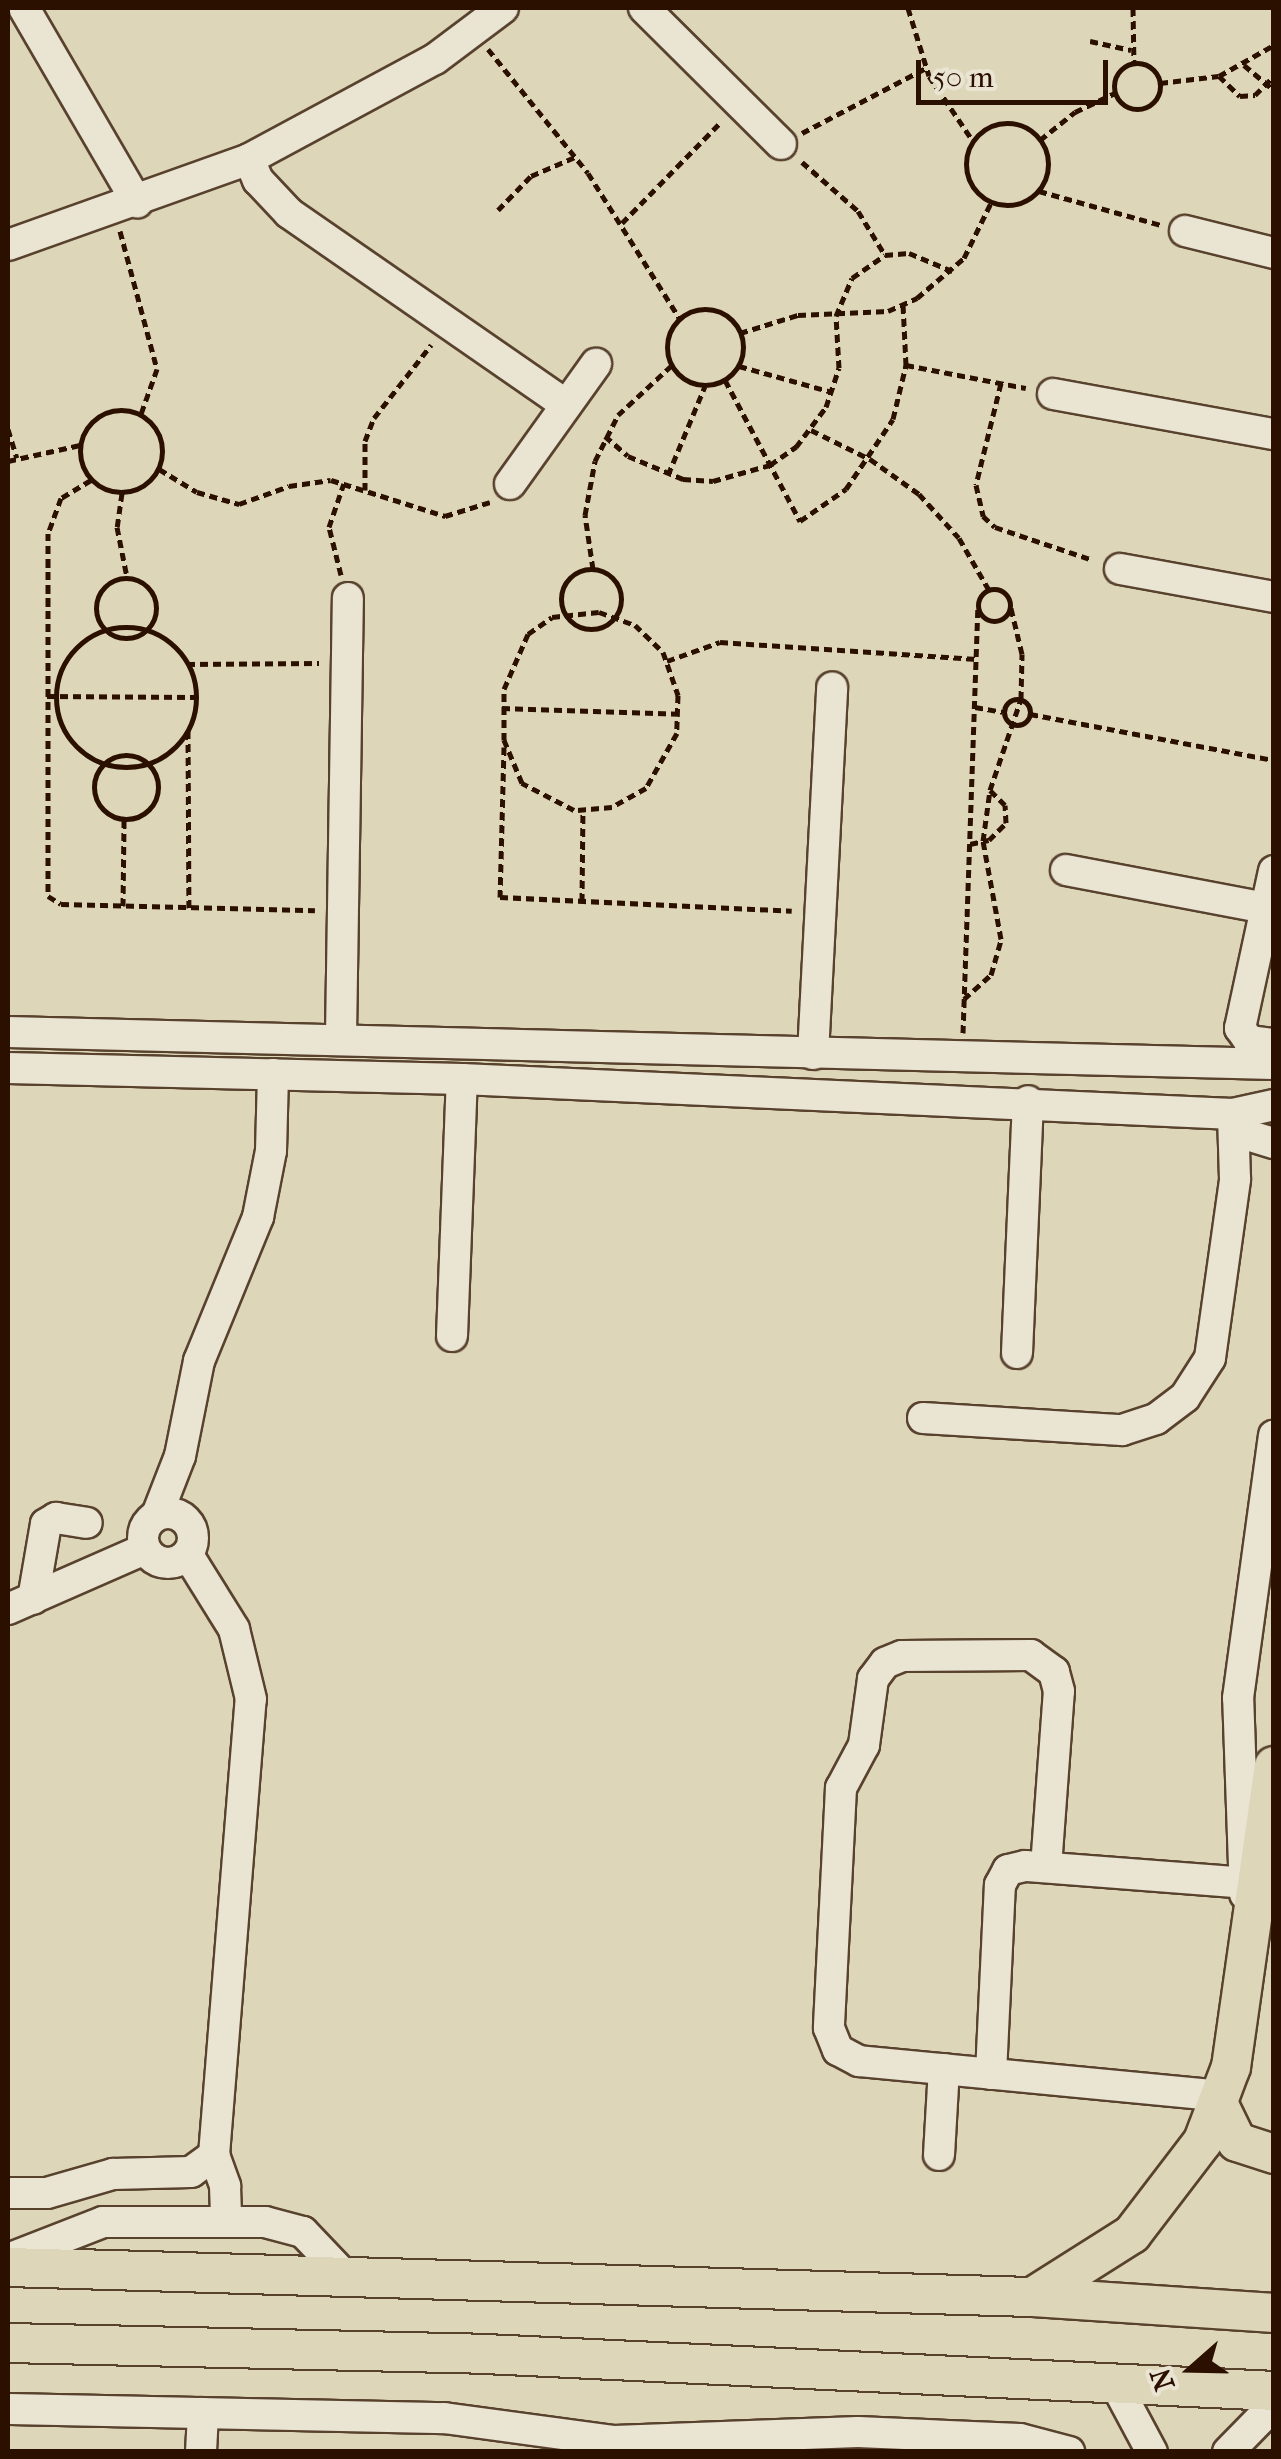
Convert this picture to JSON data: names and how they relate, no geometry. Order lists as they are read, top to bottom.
{
  "scale_bar": "50 m",
  "north": "left"
}
